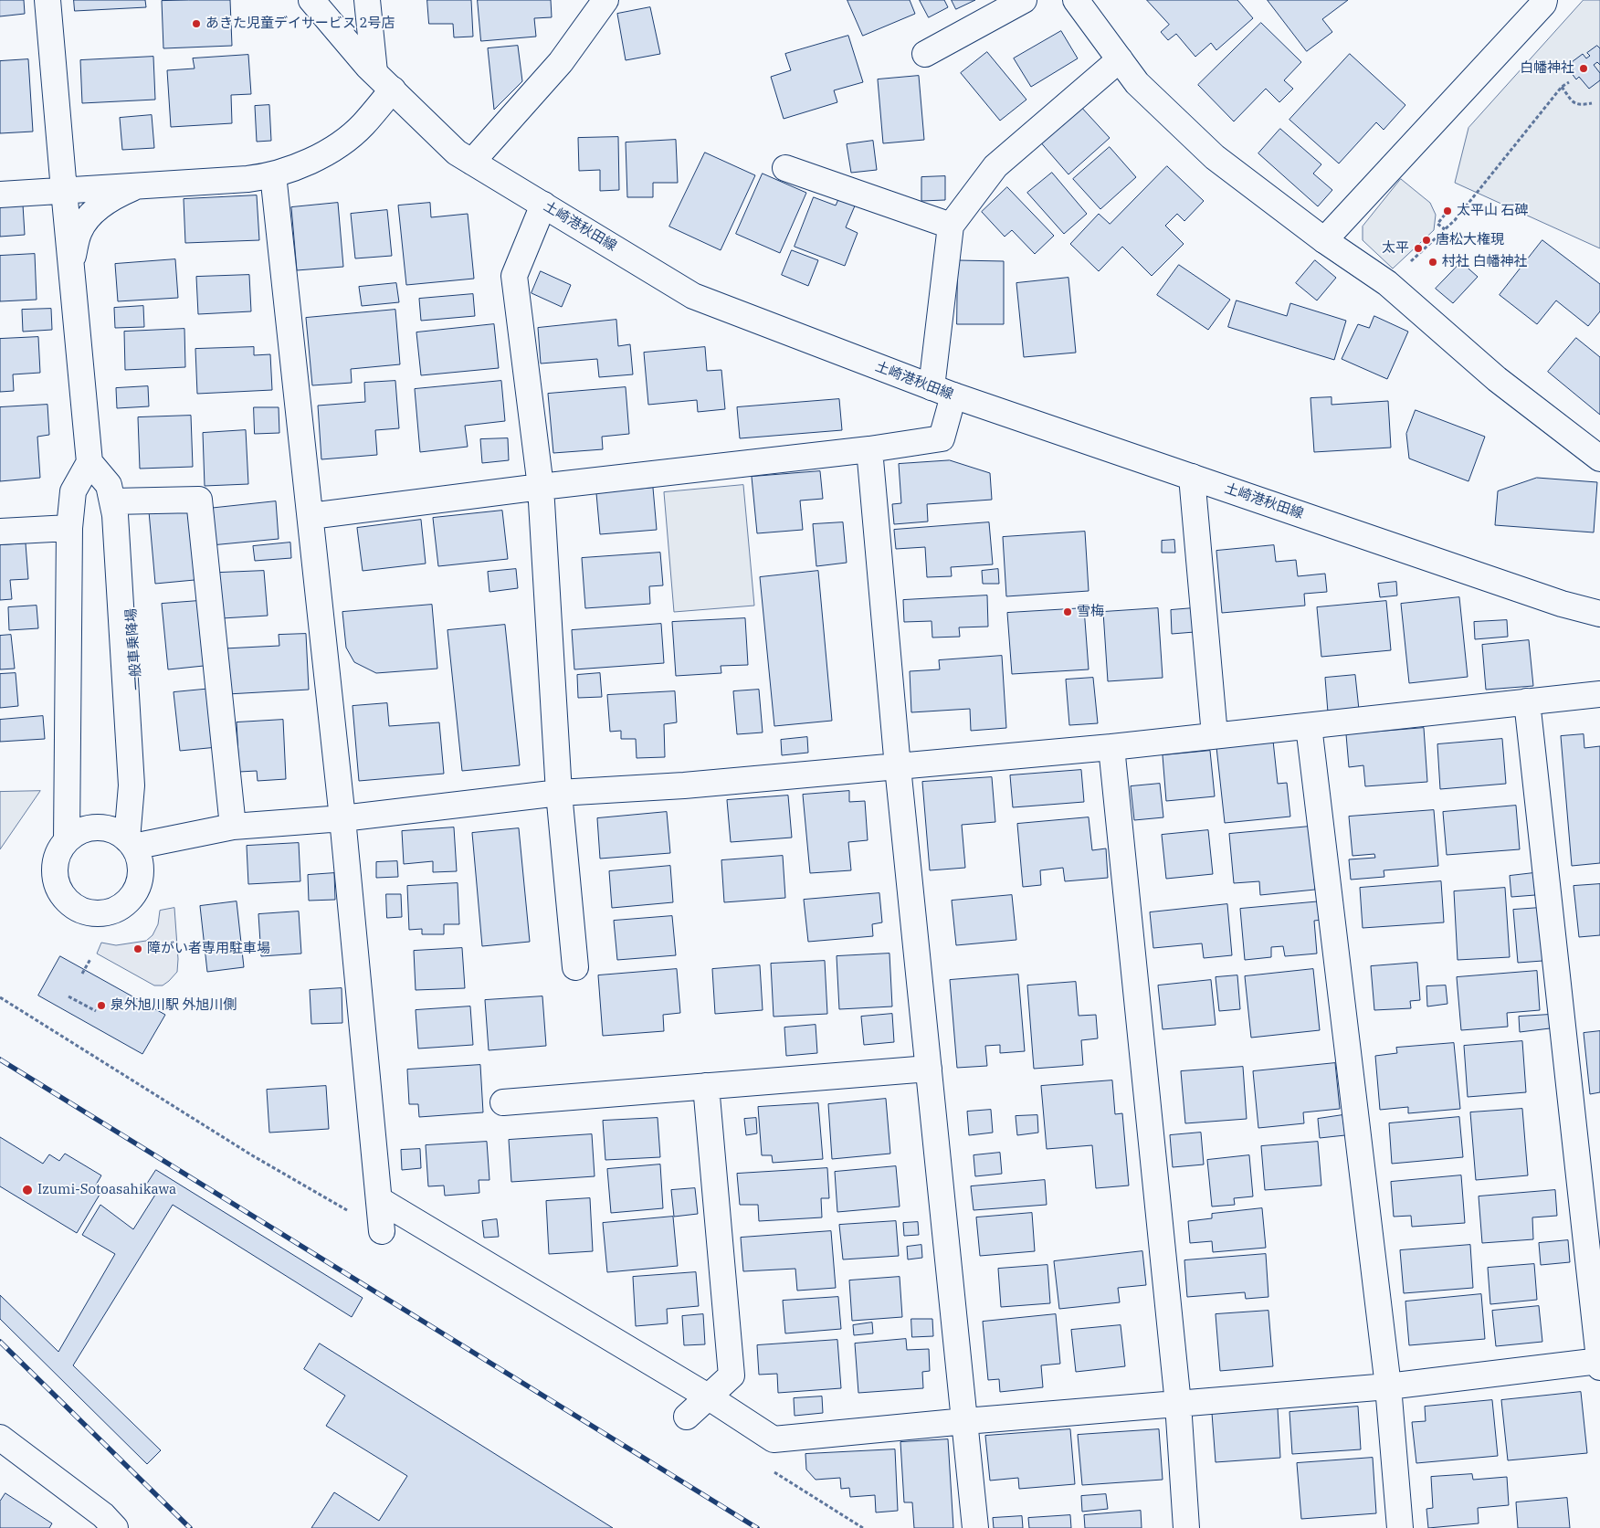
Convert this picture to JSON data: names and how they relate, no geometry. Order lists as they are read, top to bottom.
{
  "streets": {
    "street": ["土崎港秋田線"]
  },
  "places": [
    "あきた児童デイサービス 2号店",
    "白幡神社",
    "太平山 石碑",
    "唐松大権現",
    "太平",
    "村社 白幡神社",
    "雪梅",
    "障がい者専用駐車場",
    "泉外旭川駅 外旭川側",
    "Izumi-Sotoasahikawa"
  ]
}
